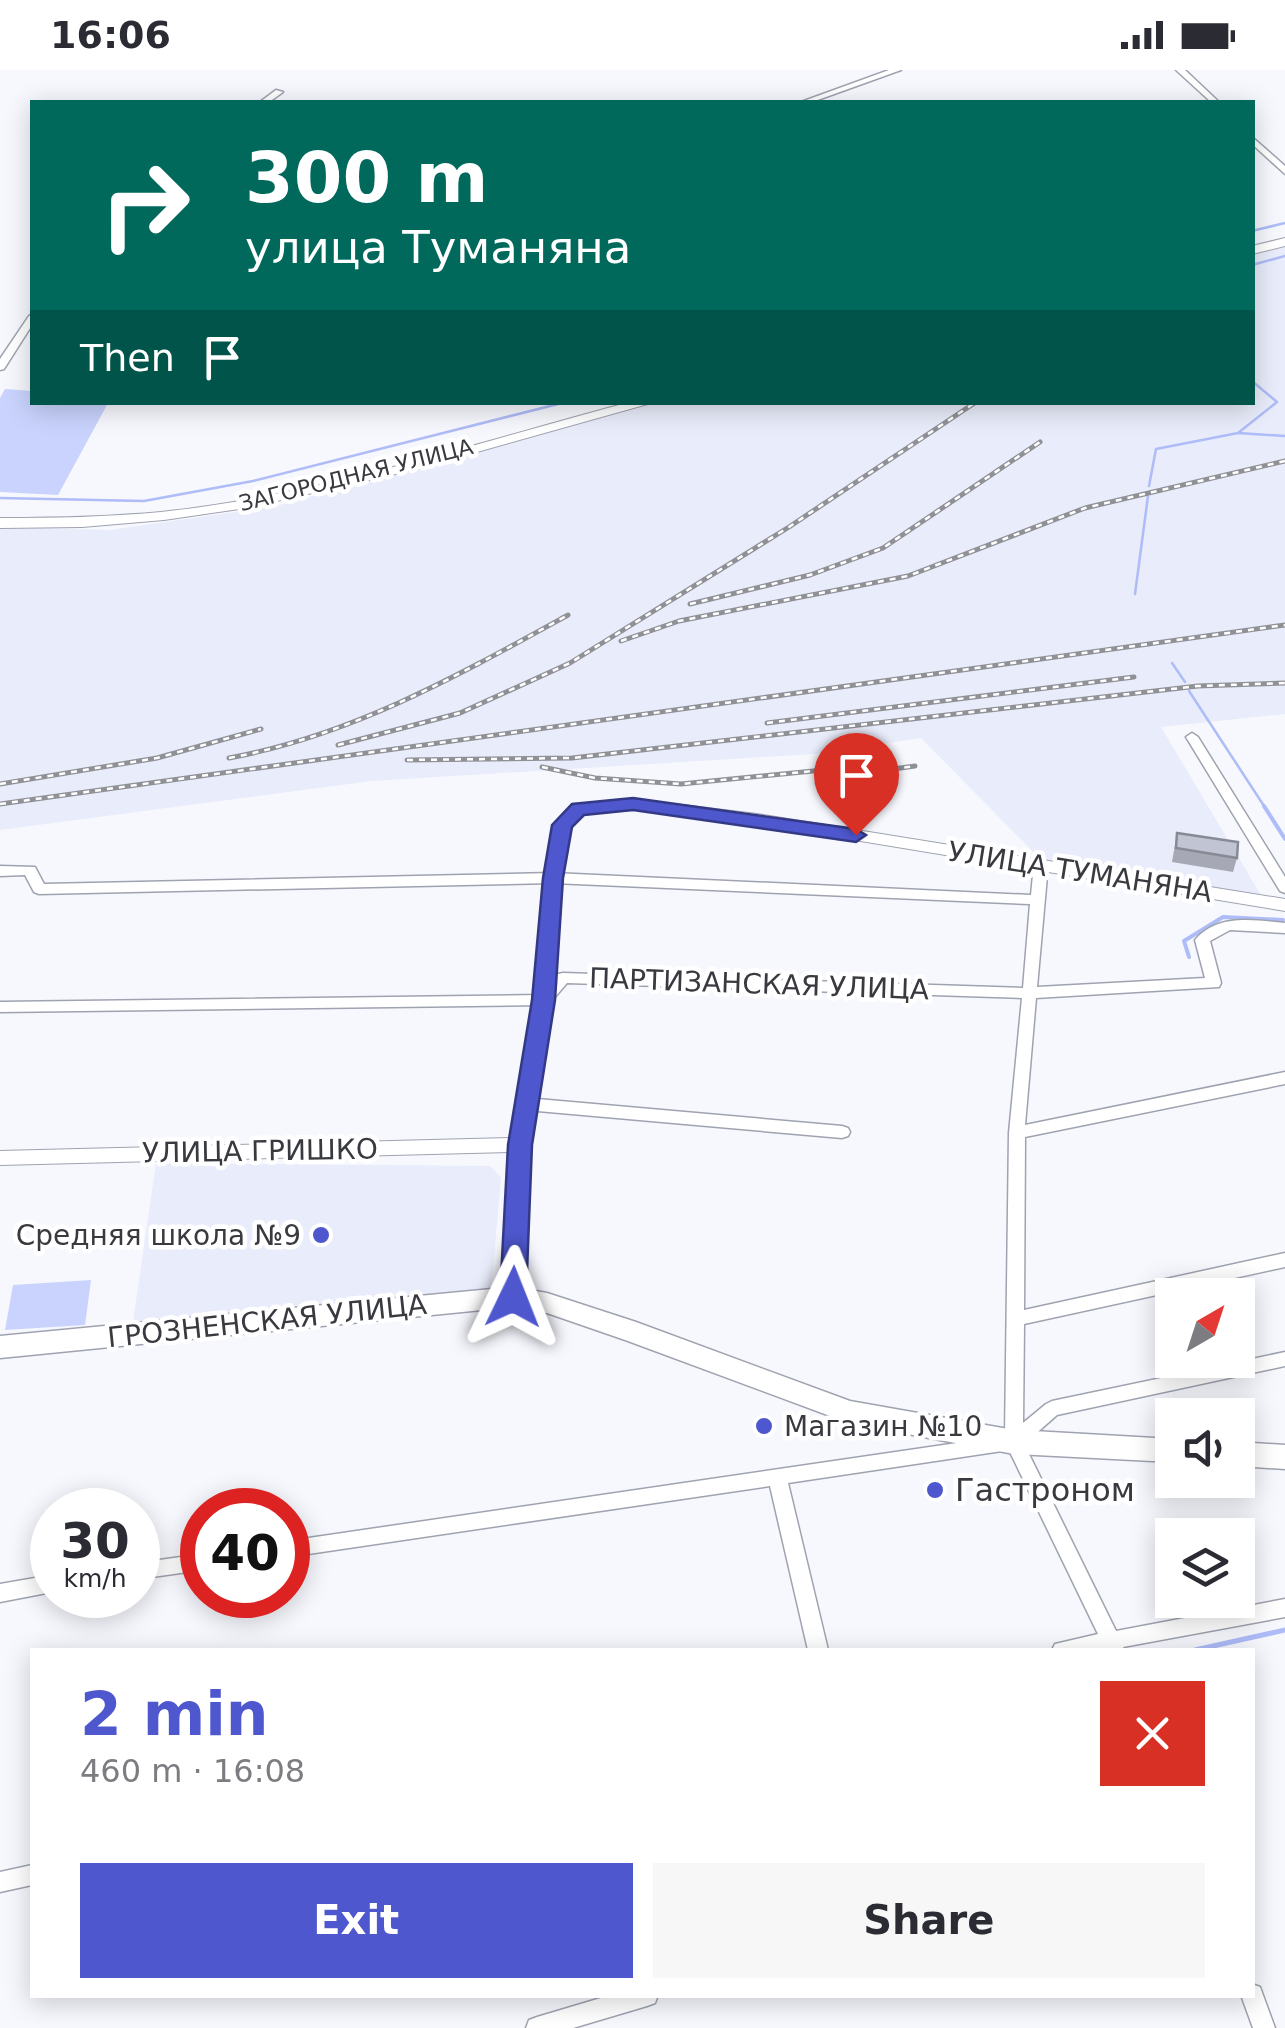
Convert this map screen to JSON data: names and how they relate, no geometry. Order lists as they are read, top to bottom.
{
  "streets": {
    "main road": ["ЗАГОРОДНАЯ УЛИЦА", "ГРОЗНЕНСКАЯ УЛИЦА"],
    "street": ["УЛИЦА ТУМАНЯНА", "ПАРТИЗАНСКАЯ УЛИЦА", "УЛИЦА ГРИШКО"]
  },
  "places": ["Средняя школа №9", "Магазин №10", "Гастроном"],
  "north": "top right",
  "page": {
    "status": "16:06",
    "turn": ["300 m", "улица Туманяна"],
    "then": "Then",
    "speed": "30 km/h",
    "limit": "40",
    "heading": ["2 min", "460 m · 16:08"],
    "buttons": ["Exit", "Share"]
  }
}
